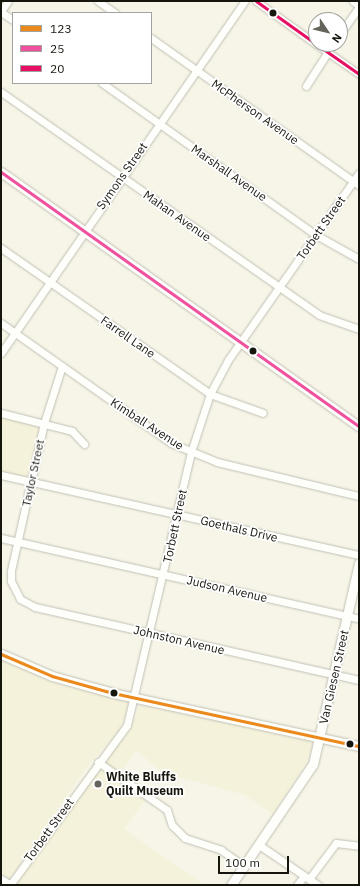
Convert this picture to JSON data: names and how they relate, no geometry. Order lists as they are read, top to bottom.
{
  "streets": {
    "main road": ["Van Giesen Street"],
    "street": [
      "McPherson Avenue",
      "Marshall Avenue",
      "Symons Street",
      "Mahan Avenue",
      "Torbett Street",
      "Farrell Lane",
      "Kimball Avenue",
      "Taylor Street",
      "Goethals Drive",
      "Judson Avenue",
      "Johnston Avenue"
    ]
  },
  "crossings": [
    ["McPherson Avenue", "Symons Street"],
    ["McPherson Avenue", "Torbett Street"],
    ["Marshall Avenue", "Symons Street"],
    ["Marshall Avenue", "Torbett Street"],
    ["Symons Street", "Mahan Avenue"],
    ["Symons Street", "Farrell Lane"],
    ["Symons Street", "Kimball Avenue"],
    ["Mahan Avenue", "Torbett Street"],
    ["Torbett Street", "Farrell Lane"],
    ["Torbett Street", "Kimball Avenue"],
    ["Torbett Street", "Goethals Drive"],
    ["Torbett Street", "Judson Avenue"],
    ["Torbett Street", "Johnston Avenue"],
    ["Kimball Avenue", "Taylor Street"],
    ["Taylor Street", "Goethals Drive"],
    ["Taylor Street", "Judson Avenue"],
    ["Taylor Street", "Johnston Avenue"],
    ["Judson Avenue", "Van Giesen Street"],
    ["Johnston Avenue", "Van Giesen Street"]
  ],
  "places": ["White Bluffs Quilt Museum"],
  "lines": ["transit line 20", "transit line 25", "transit line 123"],
  "legend": ["123", "25", "20"],
  "scale_bar": "100 m",
  "north": "bottom right"
}
